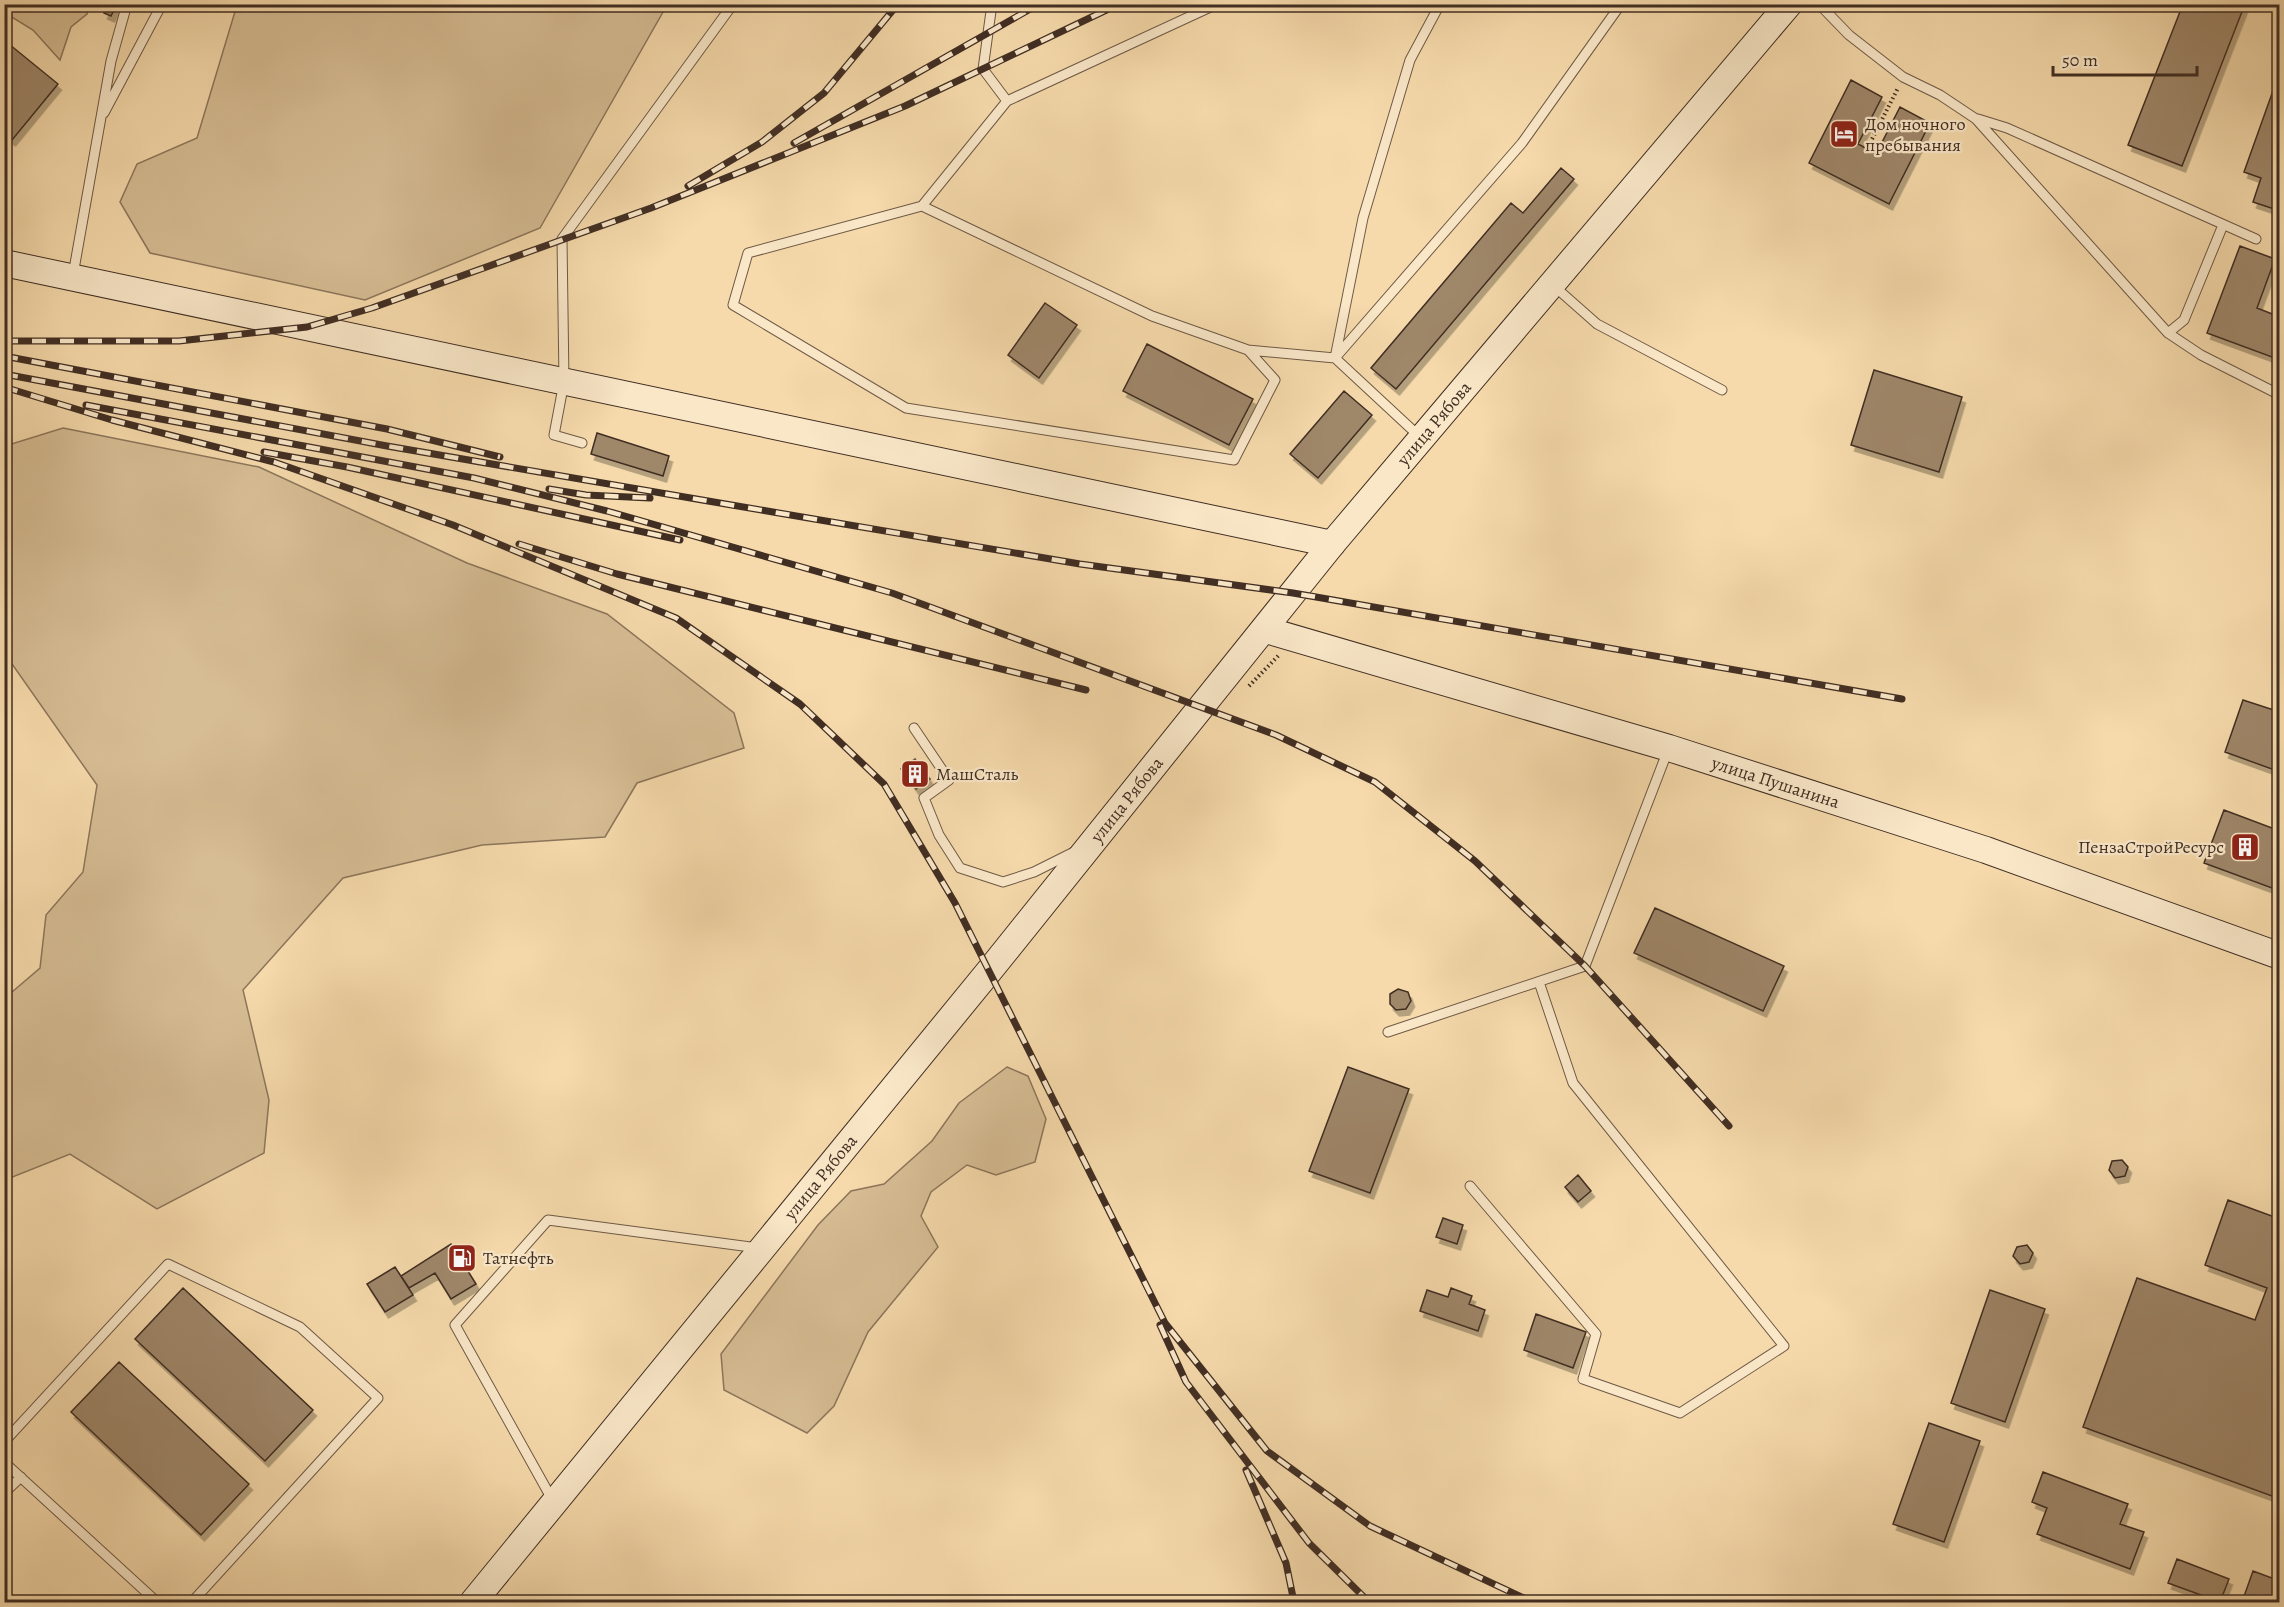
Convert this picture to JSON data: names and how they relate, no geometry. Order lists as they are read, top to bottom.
{
  "streets": {
    "street": ["улица Рябова", "улица Пушанина"]
  },
  "crossings": [
    ["улица Рябова", "улица Пушанина"]
  ],
  "places": {
    "hotel": ["Дом ночного пребывания"],
    "building": ["МашСталь", "ПензаСтройРесурс"],
    "fuel station": ["Татнефть"]
  },
  "scale_bar": "50 m"
}
